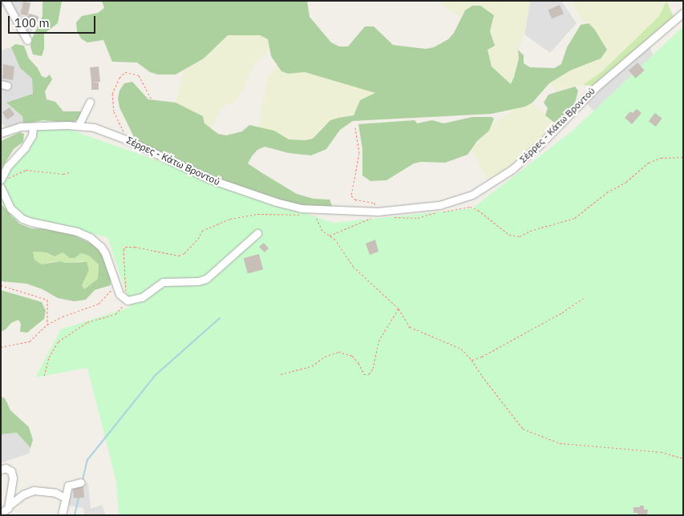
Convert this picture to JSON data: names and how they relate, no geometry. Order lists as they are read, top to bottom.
{
  "streets": {
    "street": ["Σέρρες - Κάτω Βροντού"]
  },
  "scale_bar": "100 m"
}
